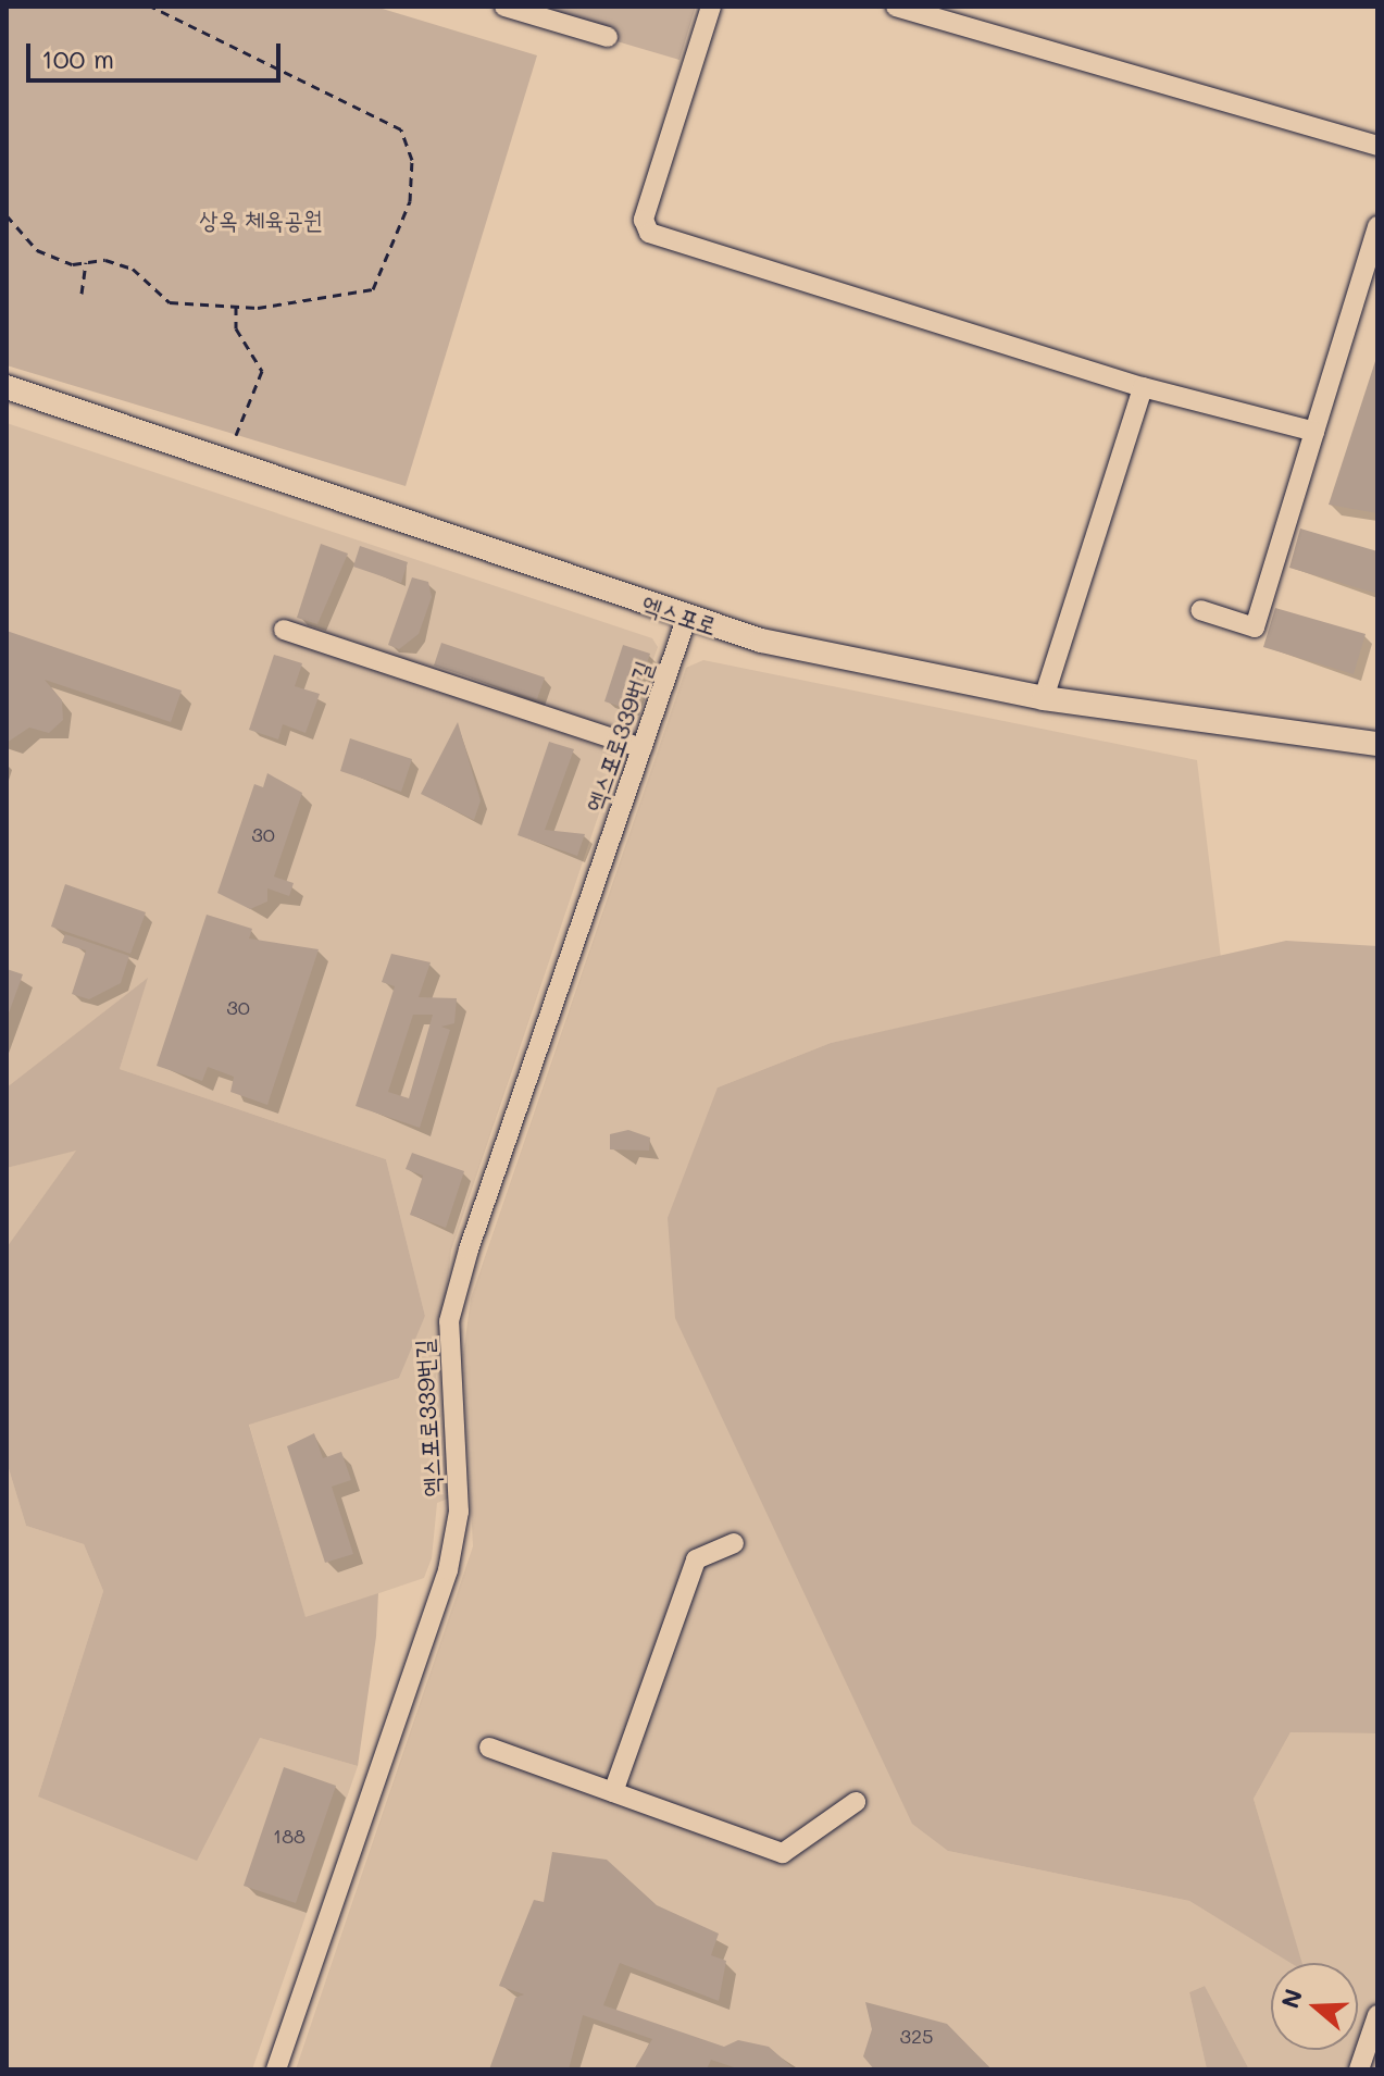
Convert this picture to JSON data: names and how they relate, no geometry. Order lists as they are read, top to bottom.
{
  "streets": {
    "main road": ["엑스포로"],
    "street": ["엑스포로339번길"]
  },
  "crossings": [
    ["엑스포로", "엑스포로339번길"]
  ],
  "parks": ["상옥 체육공원"],
  "house_numbers": [
    "30",
    "30",
    "188",
    "325"
  ],
  "scale_bar": "100 m",
  "north": "left"
}
